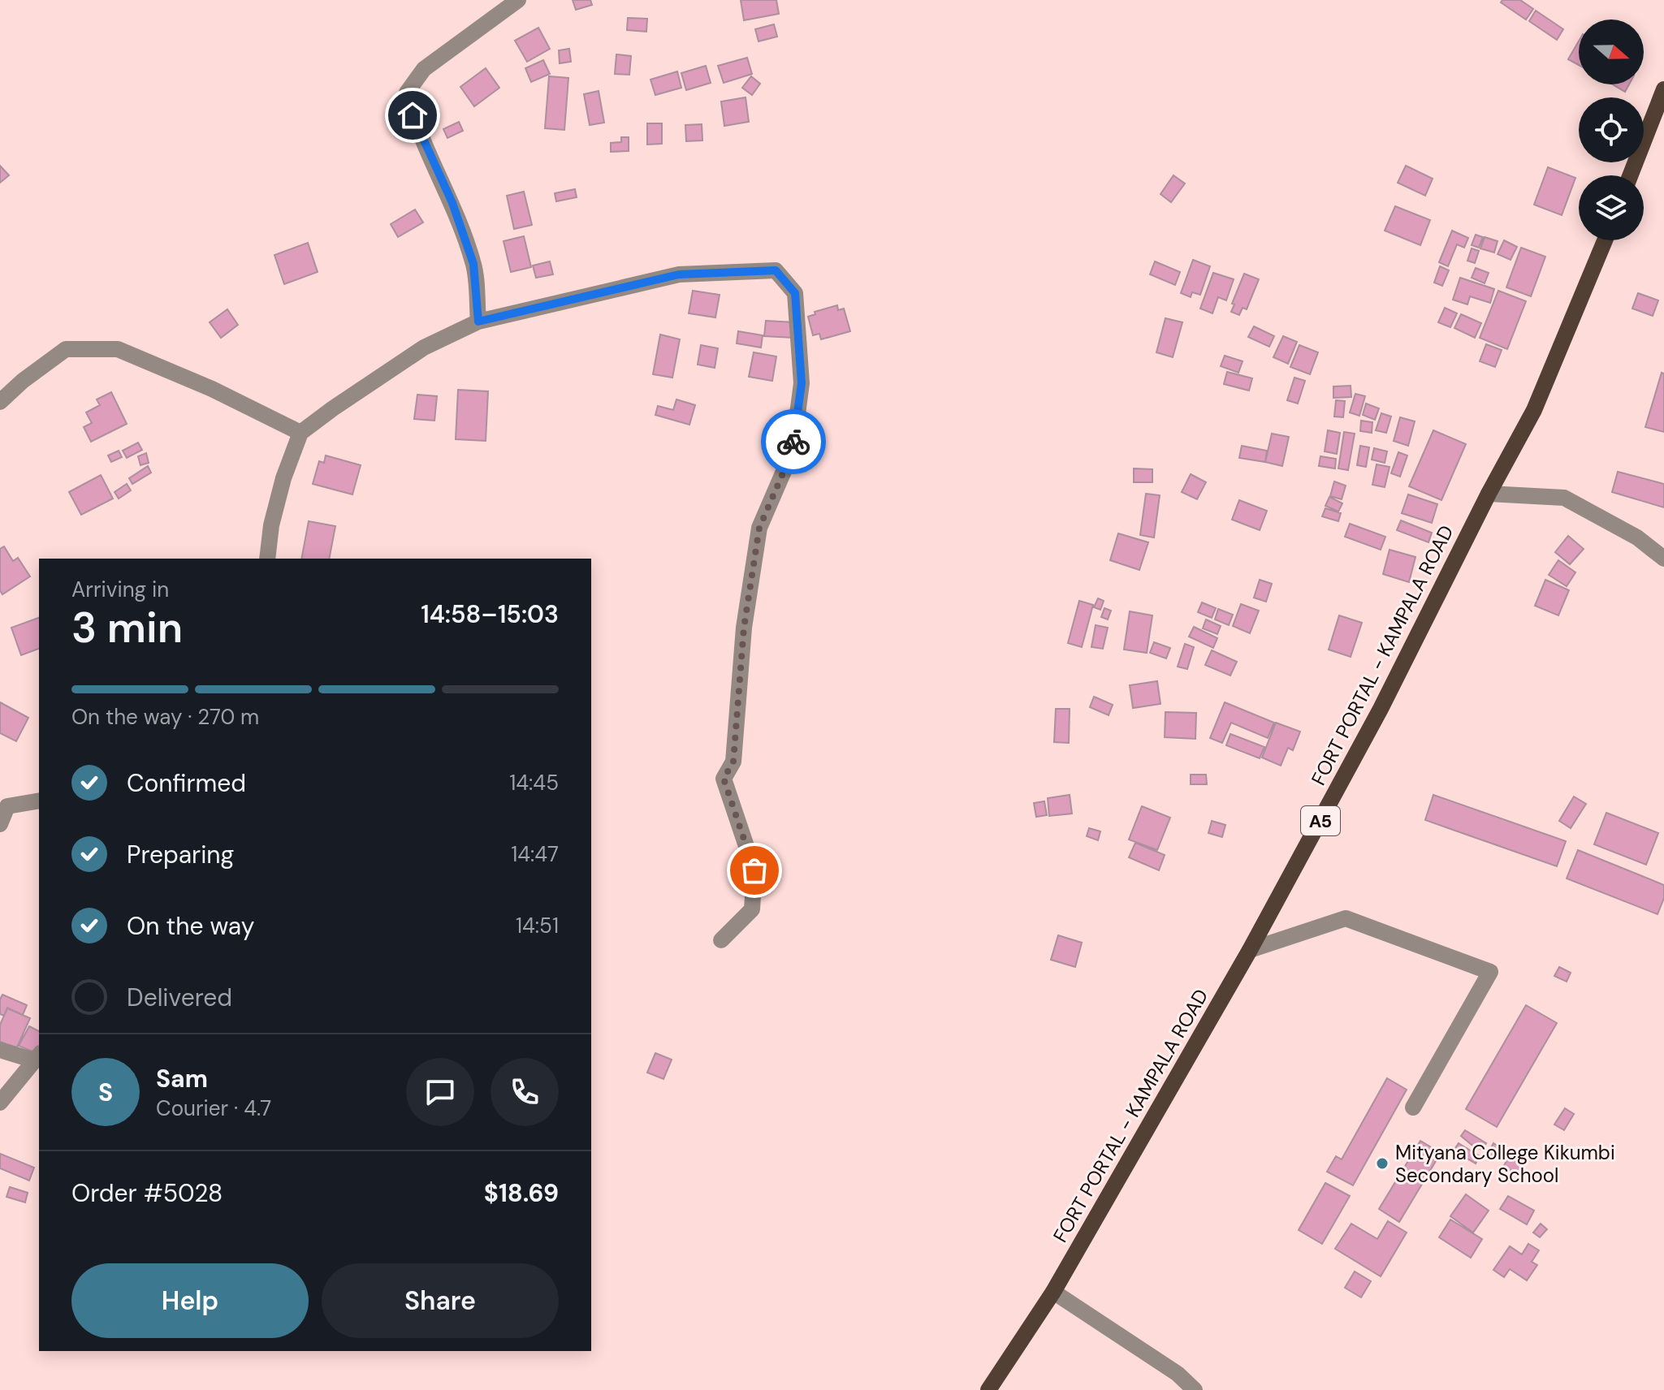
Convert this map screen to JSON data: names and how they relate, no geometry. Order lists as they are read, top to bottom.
{
  "streets": {
    "main road": ["FORT PORTAL - KAMPALA ROAD", "A5"]
  },
  "places": ["Mityana College Kikumbi Secondary School"],
  "north": "right",
  "page": {
    "heading": ["3 min", "Arriving in", "14:58–15:03"],
    "panel": [
      "Sam",
      "Courier · 4.7",
      "Order #5028",
      "$18.69"
    ],
    "bar": "On the way · 270 m",
    "list": [
      ["Confirmed", "14:45"],
      ["Preparing", "14:47"],
      ["On the way", "14:51"],
      "Delivered"
    ],
    "round": "S",
    "buttons": ["Help", "Share"]
  }
}
